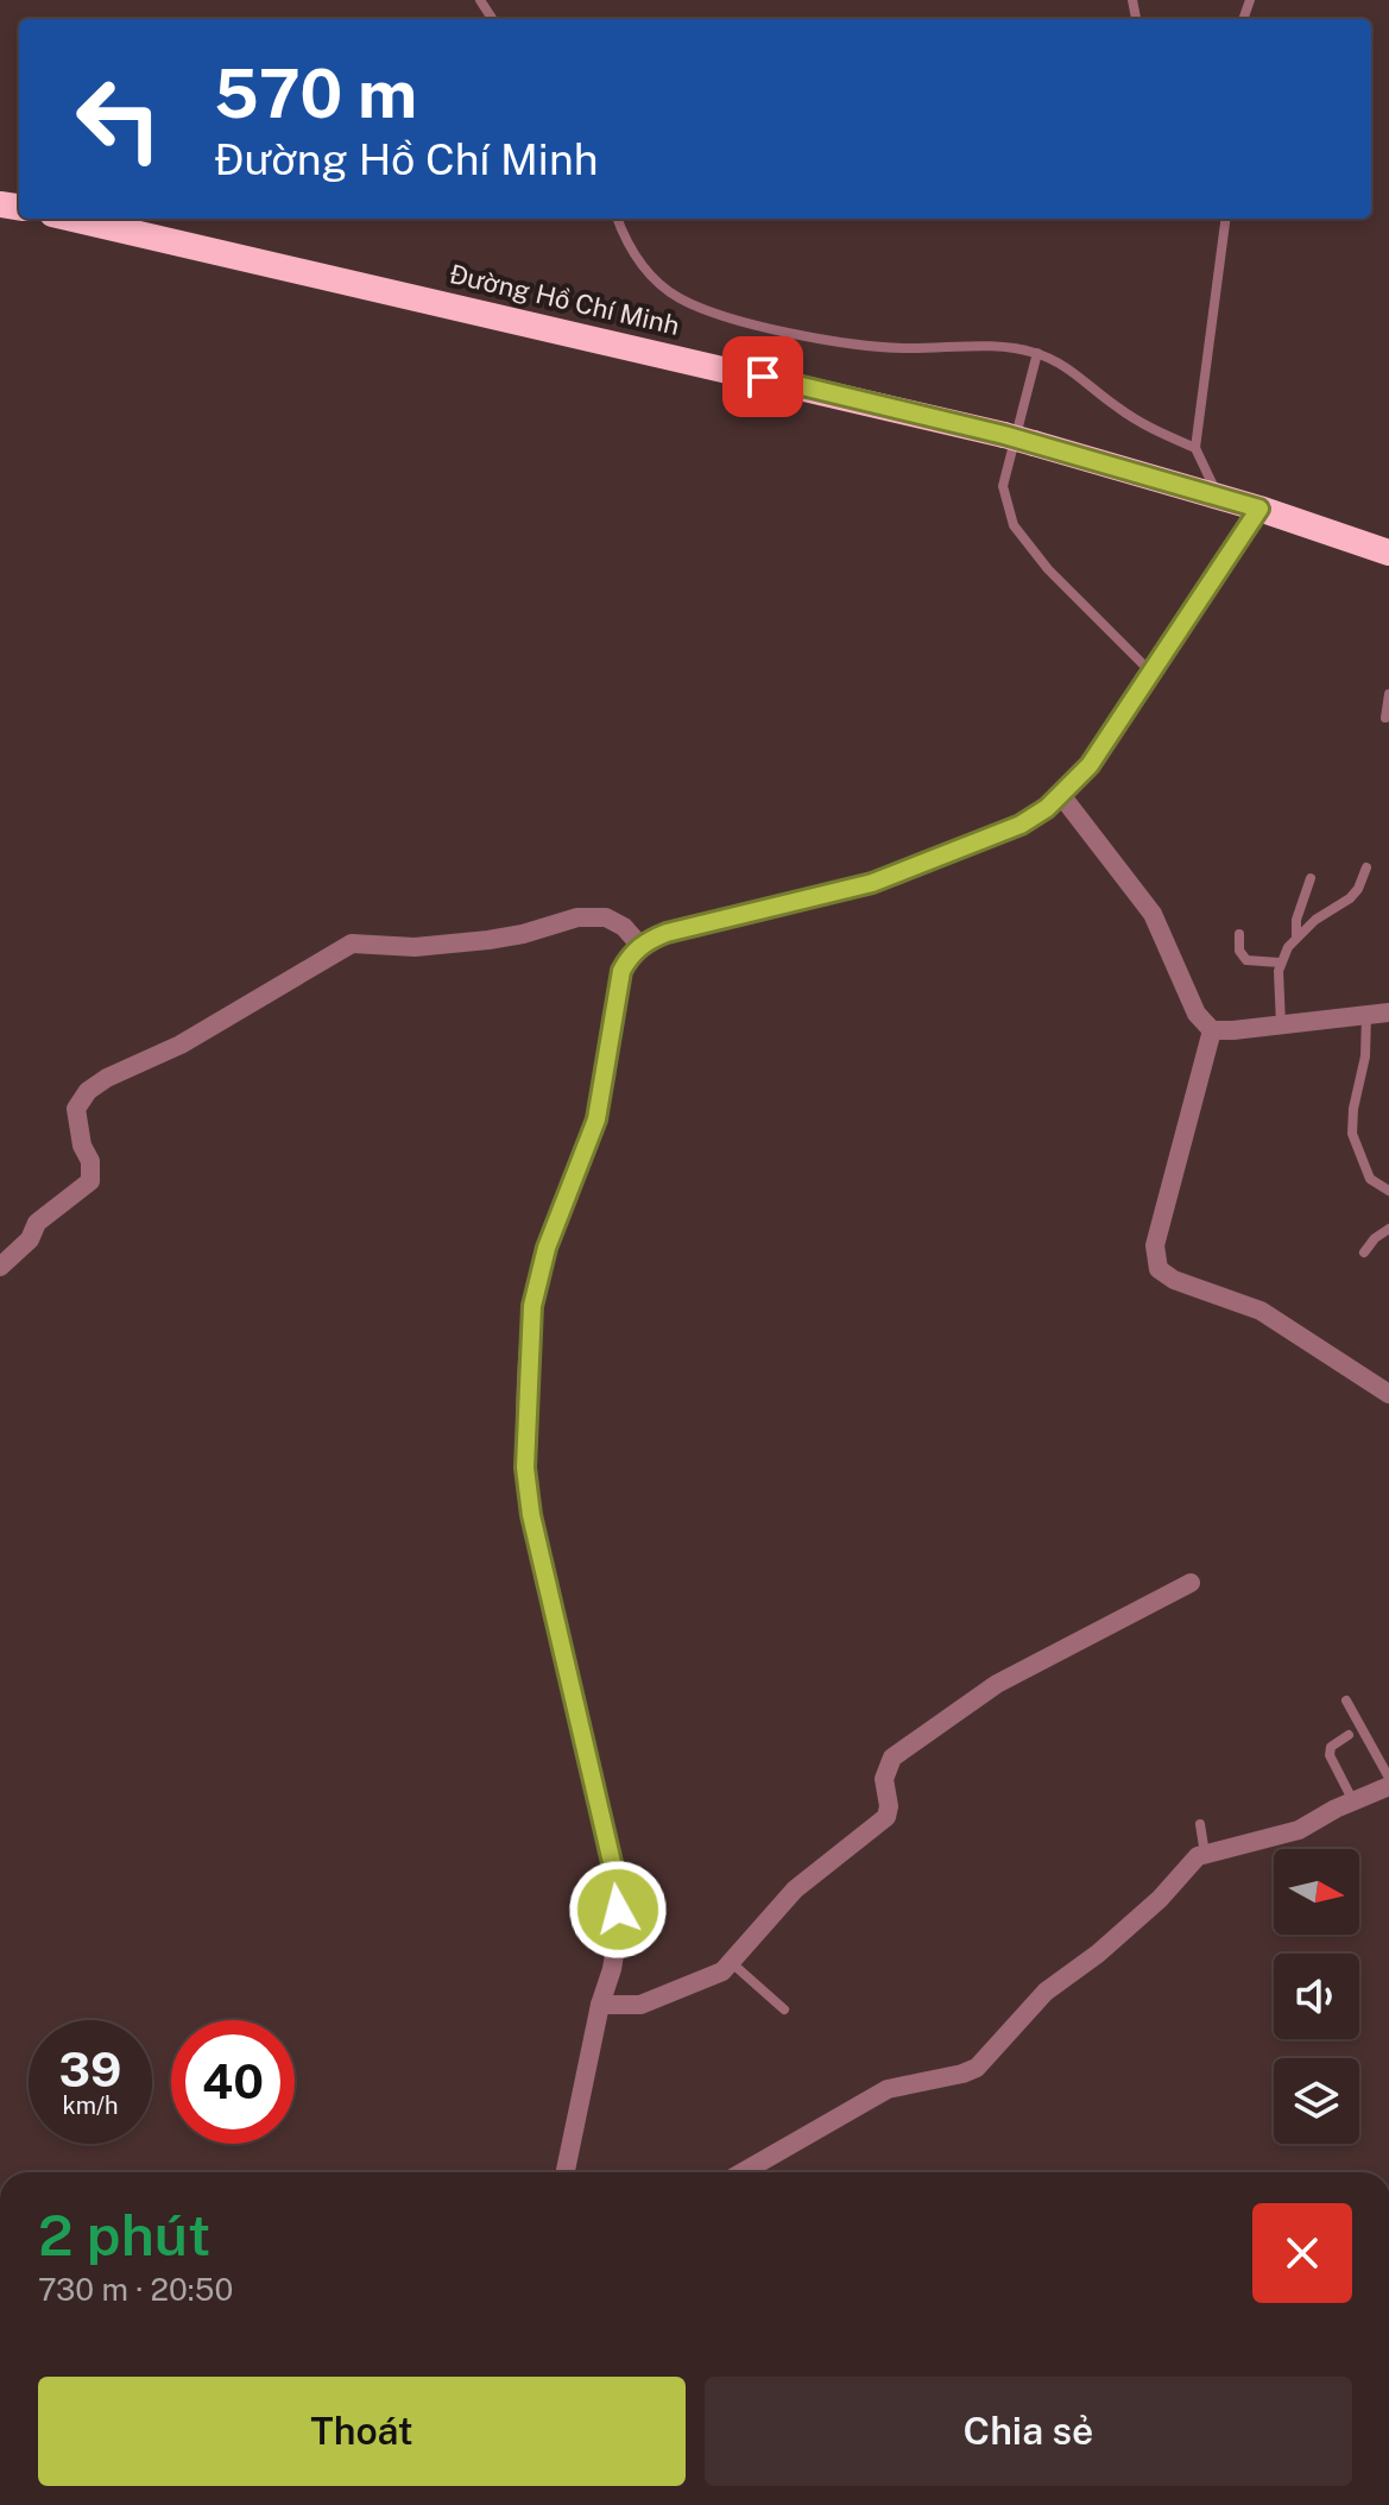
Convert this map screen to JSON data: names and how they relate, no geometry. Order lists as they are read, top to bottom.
{
  "streets": {
    "highway": ["Đường Hồ Chí Minh"]
  },
  "north": "right",
  "page": {
    "turn": ["570 m", "Đường Hồ Chí Minh"],
    "speed": "39 km/h",
    "limit": "40",
    "heading": ["2 phút", "730 m · 20:50"],
    "buttons": ["Thoát", "Chia sẻ"]
  }
}
